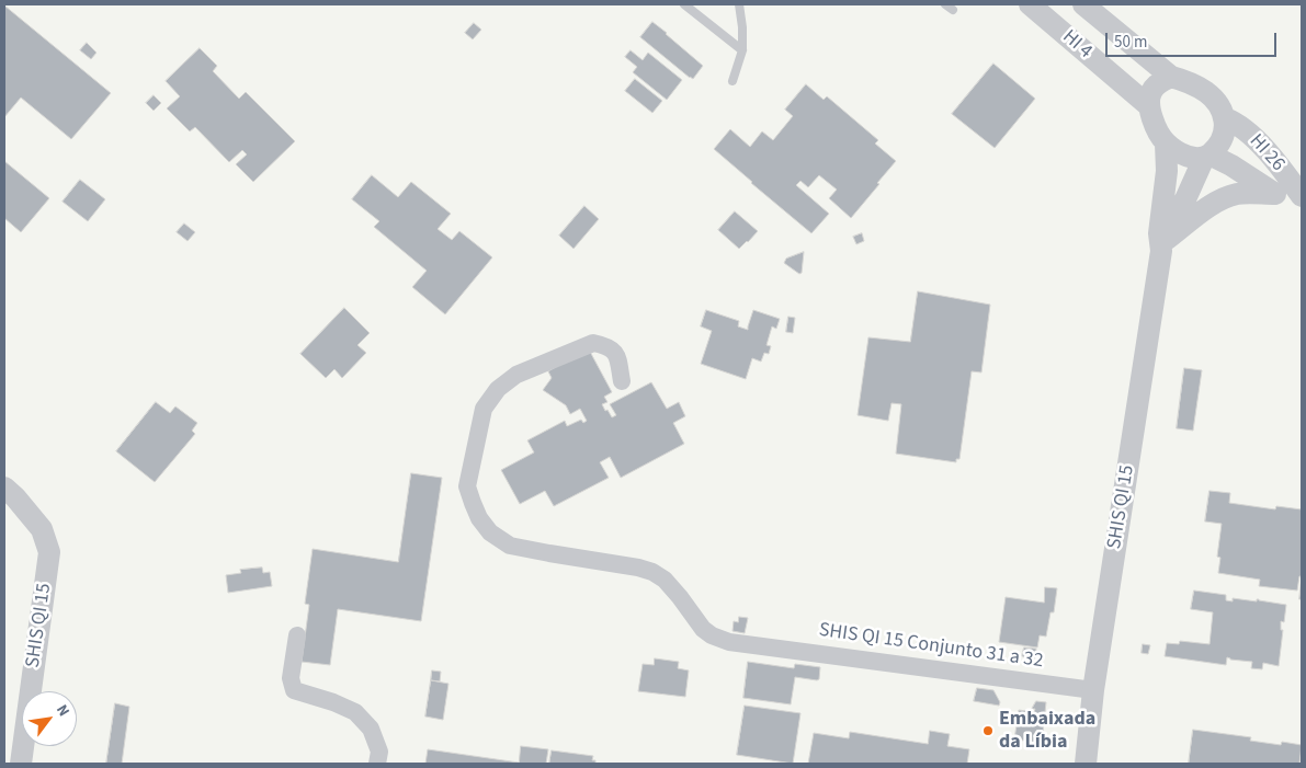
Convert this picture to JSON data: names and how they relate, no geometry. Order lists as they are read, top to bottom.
{
  "streets": {
    "street": [
      "HI 4",
      "HI 26",
      "SHIS QI 15",
      "SHIS QI 15 Conjunto 31 a 32"
    ]
  },
  "crossings": [
    ["HI 4", "HI 26"],
    ["HI 4", "SHIS QI 15"],
    ["HI 26", "SHIS QI 15"],
    ["SHIS QI 15", "SHIS QI 15 Conjunto 31 a 32"]
  ],
  "places": ["Embaixada da Líbia"],
  "scale_bar": "50 m",
  "north": "top right"
}
